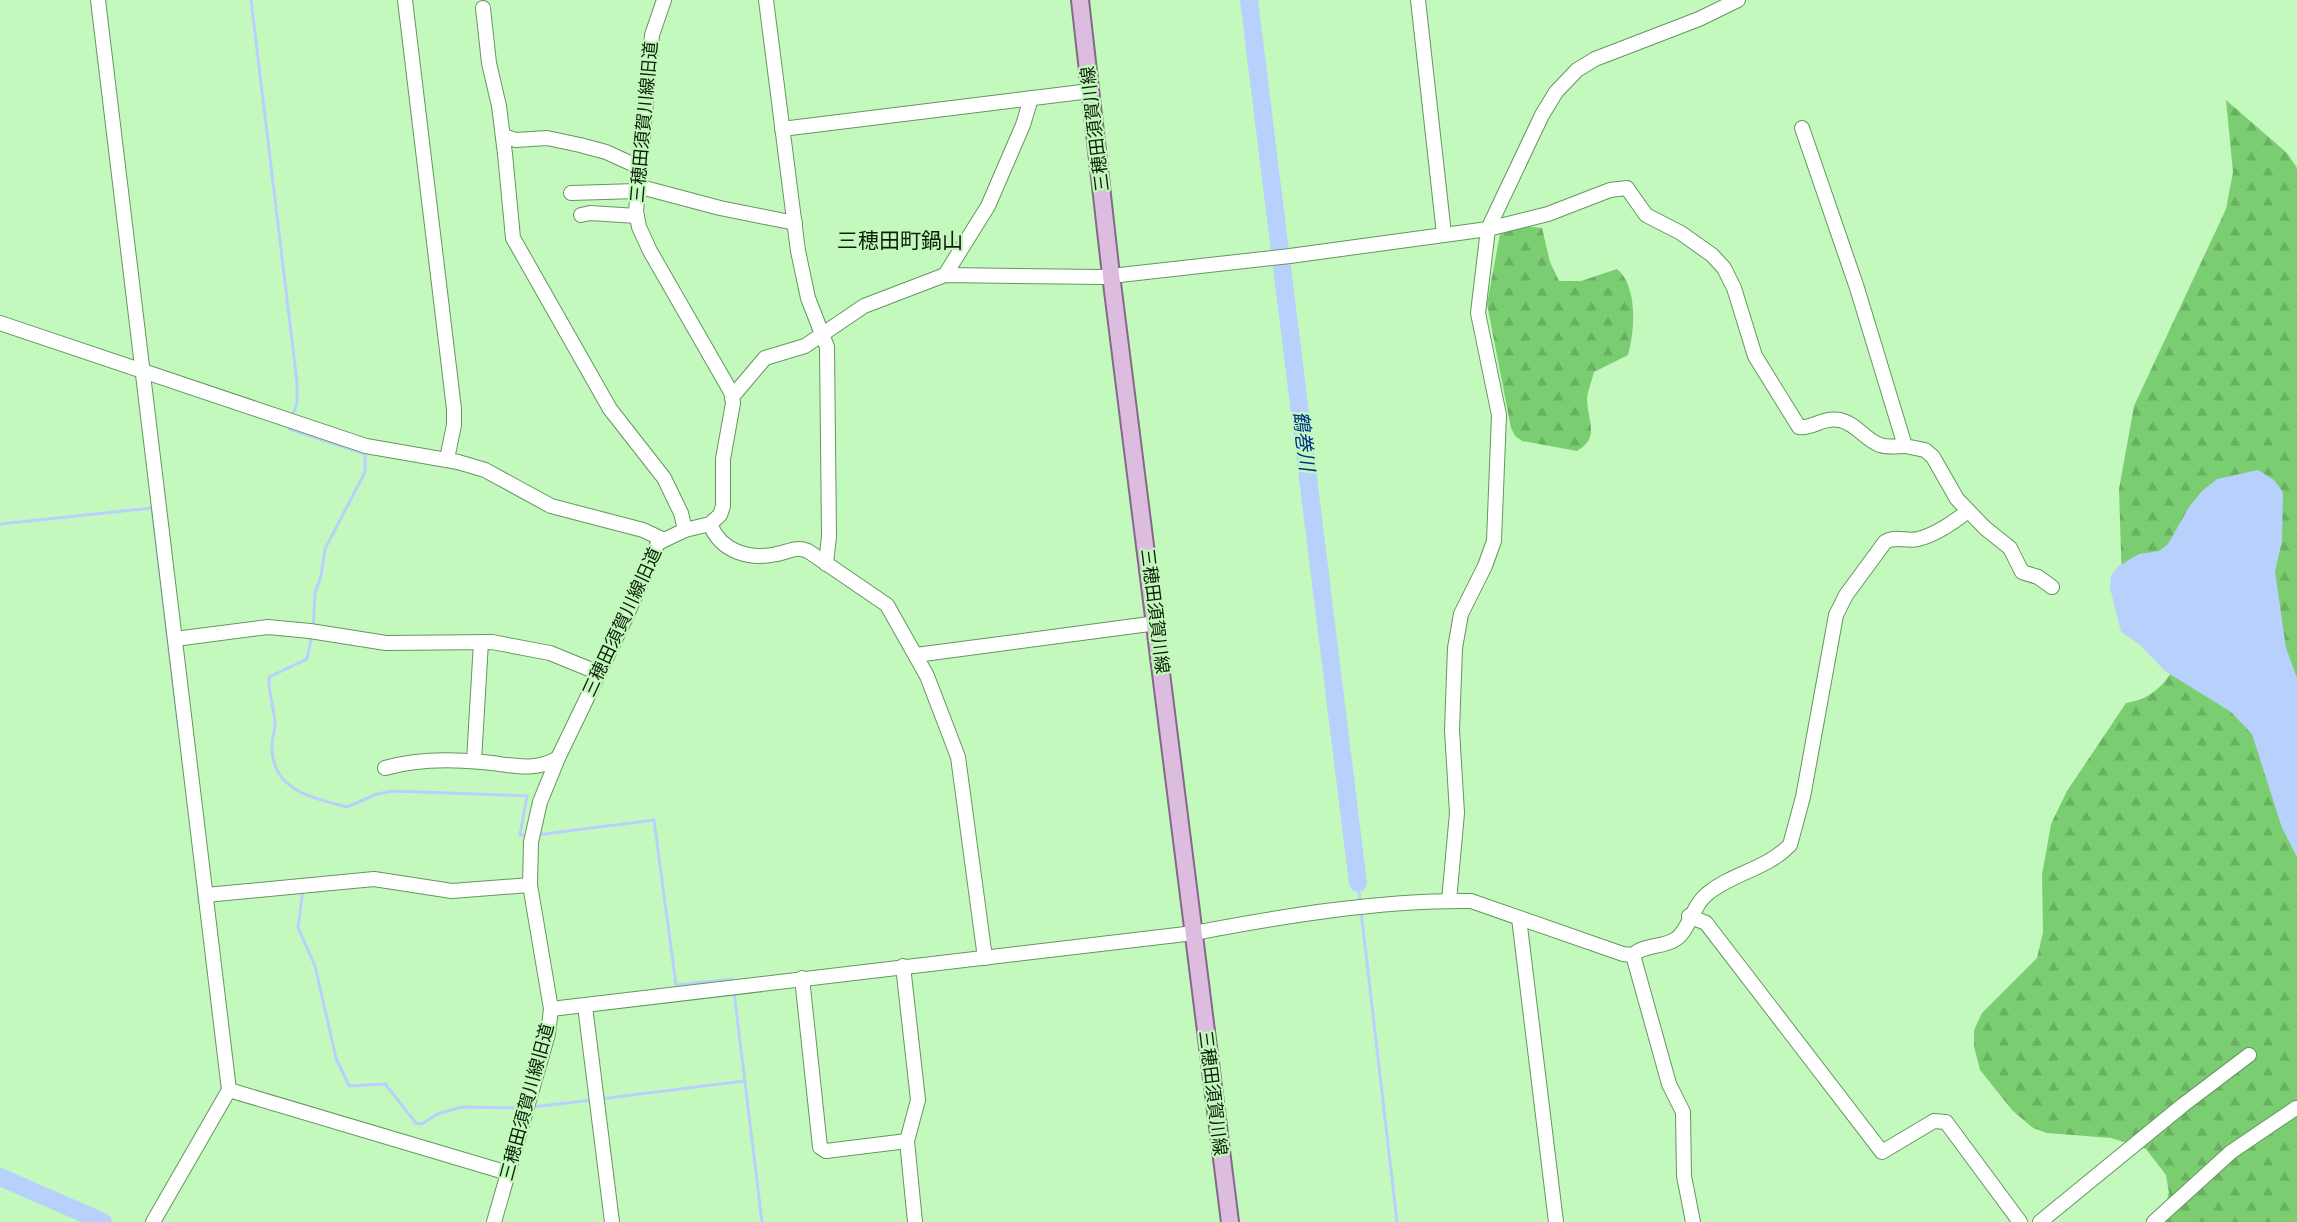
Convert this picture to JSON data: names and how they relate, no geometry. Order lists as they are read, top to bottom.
{
  "streets": {
    "main road": ["三穂田須賀川線"],
    "street": ["三穂田須賀川線旧道"]
  },
  "districts": ["三穂田町鍋山"],
  "water": ["鶴巻川"]
}
